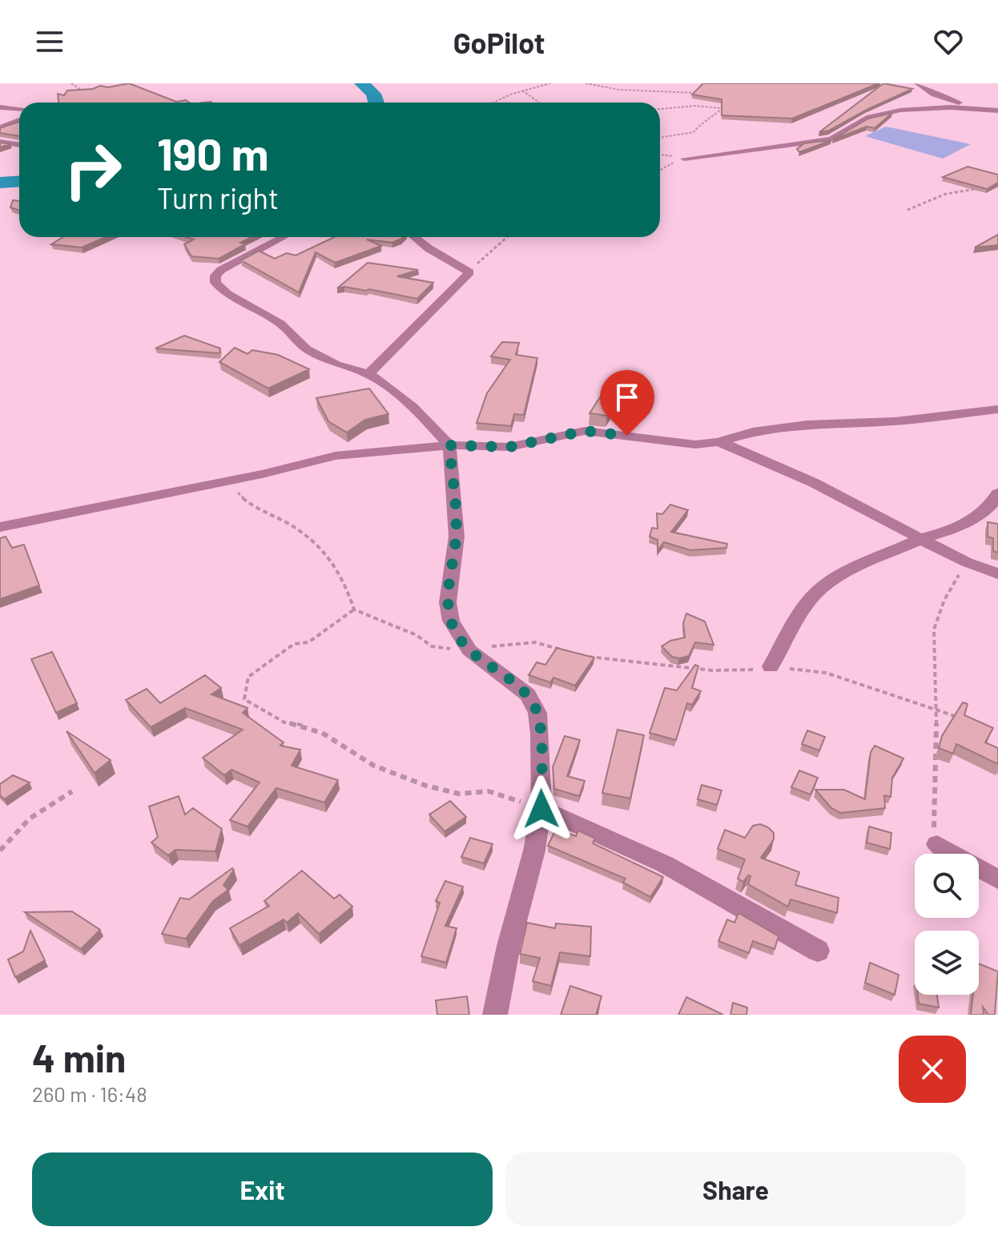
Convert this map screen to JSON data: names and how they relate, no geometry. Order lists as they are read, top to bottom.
{
  "page": {
    "header": "GoPilot",
    "turn": ["190 m", "Turn right"],
    "heading": ["4 min", "260 m · 16:48"],
    "buttons": ["Exit", "Share"]
  }
}
